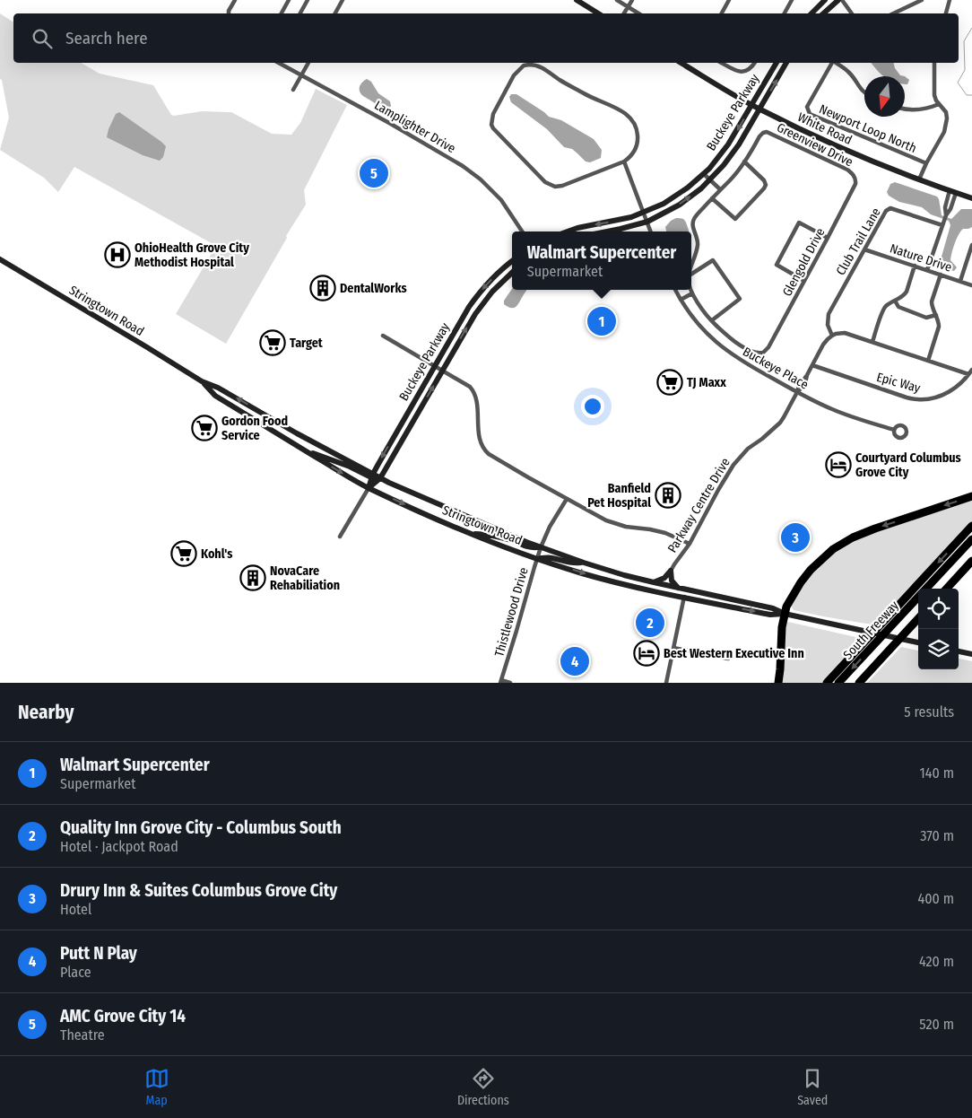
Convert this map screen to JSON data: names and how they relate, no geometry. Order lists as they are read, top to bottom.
{
  "streets": {
    "highway": ["South Freeway"],
    "main road": ["Buckeye Parkway", "White Road", "Stringtown Road"],
    "street": [
      "Lamplighter Drive",
      "Newport Loop North",
      "Greenview Drive",
      "Club Trail Lane",
      "Nature Drive",
      "Glengold Drive",
      "Buckeye Place",
      "Epic Way",
      "Parkway Centre Drive",
      "Thistlewood Drive"
    ]
  },
  "crossings": [
    ["Buckeye Parkway", "White Road"],
    ["Buckeye Parkway", "Stringtown Road"],
    ["Greenview Drive", "Glengold Drive"],
    ["Club Trail Lane", "Nature Drive"],
    ["Club Trail Lane", "Parkway Centre Drive"],
    ["Stringtown Road", "Thistlewood Drive"],
    ["Buckeye Place", "Parkway Centre Drive"],
    ["Epic Way", "Parkway Centre Drive"]
  ],
  "places": {
    "hospital": ["OhioHealth Grove City Methodist Hospital"],
    "building": ["DentalWorks", "Banfield Pet Hospital", "NovaCare Rehabiliation"],
    "supermarket": [
      "Target",
      "TJ Maxx",
      "Gordon Food Service",
      "Kohl's"
    ],
    "hotel": ["Courtyard Columbus Grove City", "Best Western Executive Inn"]
  },
  "north": "bottom",
  "page": {
    "search": "Search here",
    "pins": [
      "5",
      "1",
      "3",
      "2",
      "4"
    ],
    "popup": ["Walmart Supercenter", "Supermarket"],
    "heading": ["Nearby", "5 results"],
    "list": [
      {
        "mark": "1",
        "name": "Walmart Supercenter",
        "note": "Supermarket",
        "value": "140 m"
      },
      {
        "mark": "2",
        "name": "Quality Inn Grove City - Columbus South",
        "note": "Hotel · Jackpot Road",
        "value": "370 m"
      },
      {
        "mark": "3",
        "name": "Drury Inn & Suites Columbus Grove City",
        "note": "Hotel",
        "value": "400 m"
      },
      {
        "mark": "4",
        "name": "Putt N Play",
        "note": "Place",
        "value": "420 m"
      },
      {
        "mark": "5",
        "name": "AMC Grove City 14",
        "note": "Theatre",
        "value": "520 m"
      }
    ],
    "nav": ["Map", "Directions", "Saved"]
  }
}
